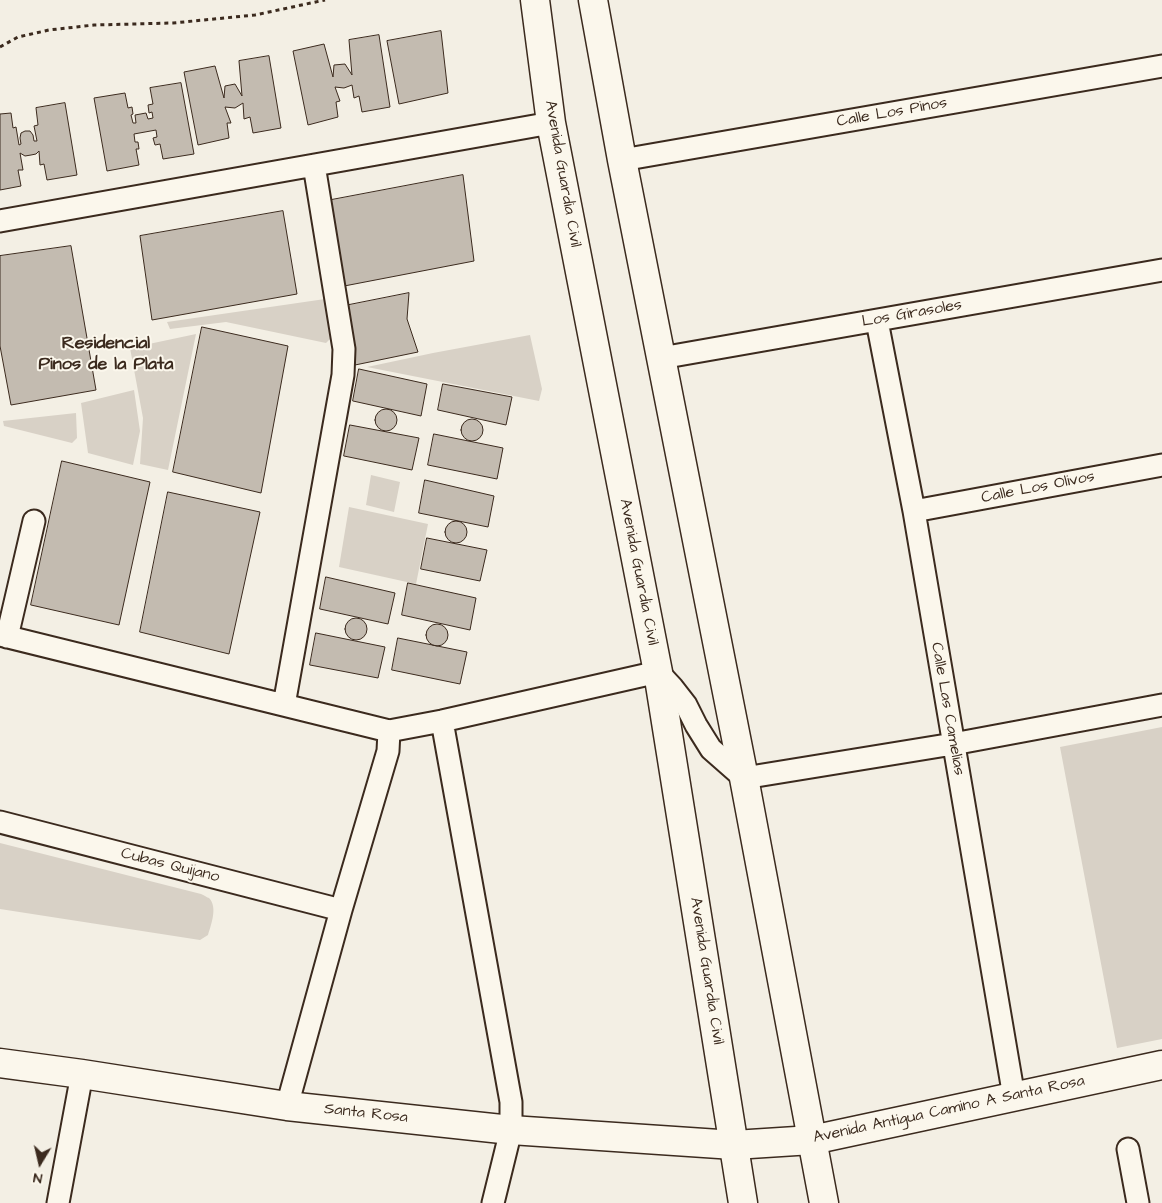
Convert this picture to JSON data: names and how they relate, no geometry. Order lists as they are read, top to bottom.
{
  "streets": {
    "main road": ["Avenida Guardia Civil", "Avenida Antigua Camino A Santa Rosa", "Santa Rosa"],
    "street": [
      "Calle Los Pinos",
      "Los Girasoles",
      "Calle Los Olivos",
      "Calle Las Camelias",
      "Cubas Quijano"
    ]
  },
  "crossings": [
    ["Avenida Guardia Civil", "Avenida Antigua Camino A Santa Rosa"],
    ["Avenida Guardia Civil", "Santa Rosa"],
    ["Los Girasoles", "Calle Las Camelias"],
    ["Calle Los Olivos", "Calle Las Camelias"],
    ["Calle Las Camelias", "Avenida Antigua Camino A Santa Rosa"],
    ["Avenida Antigua Camino A Santa Rosa", "Santa Rosa"]
  ],
  "districts": ["Residencial Pinos de la Plata"],
  "north": "bottom"
}
